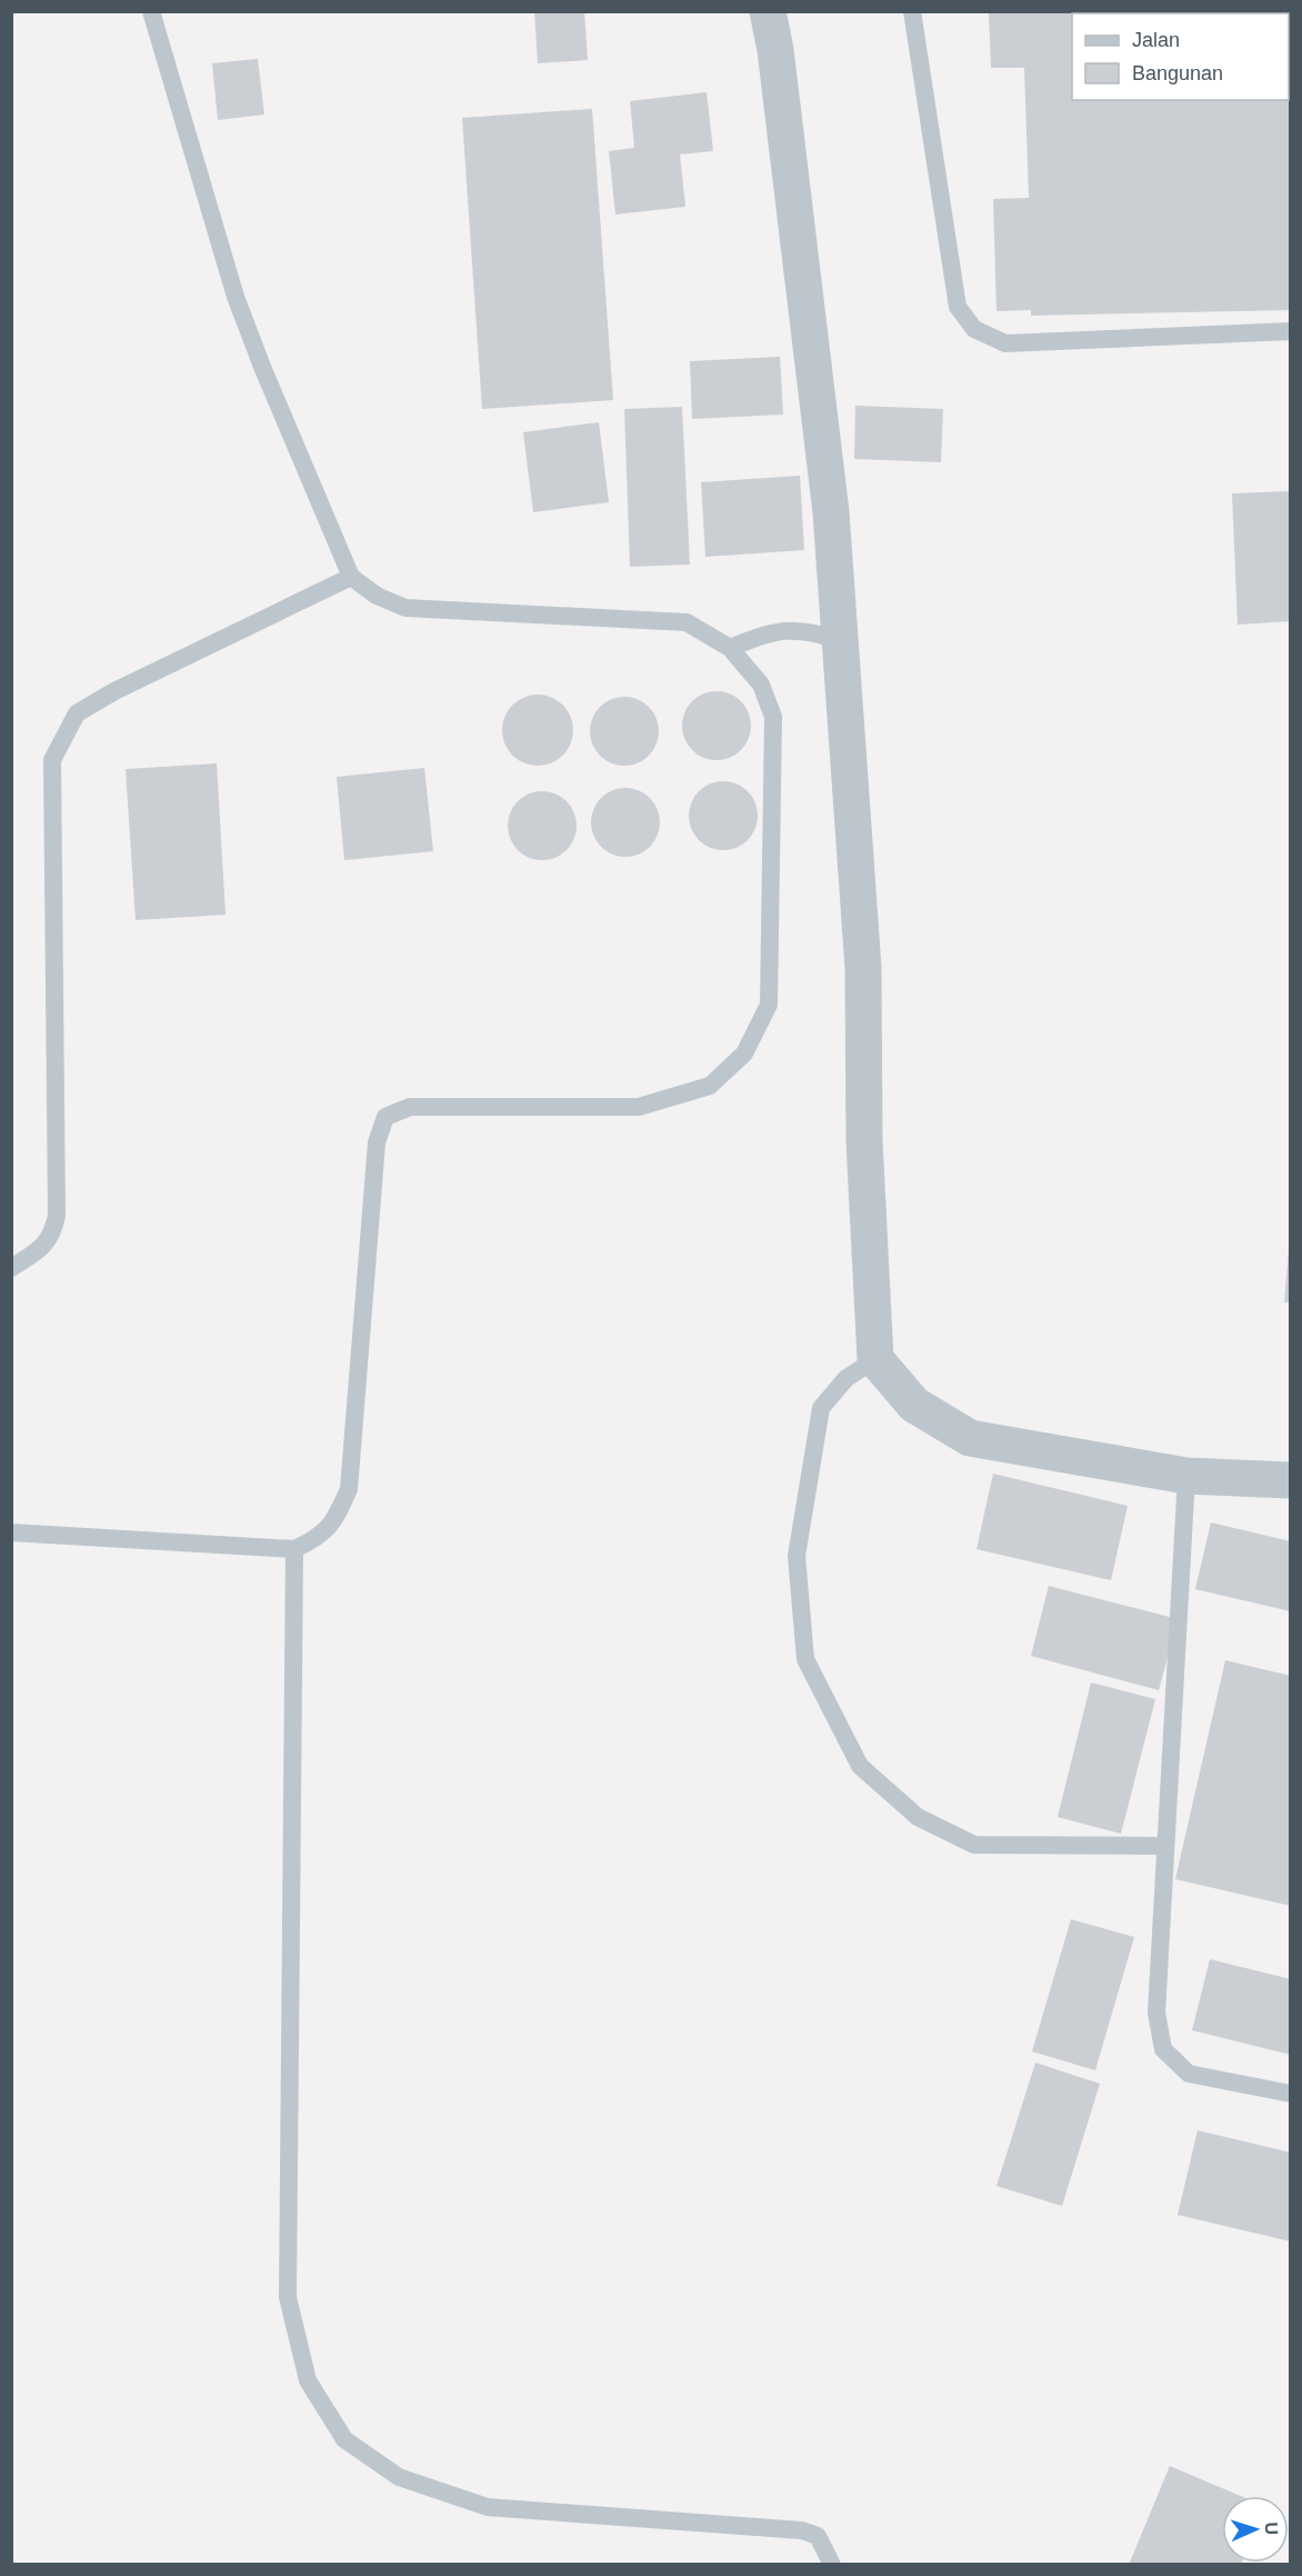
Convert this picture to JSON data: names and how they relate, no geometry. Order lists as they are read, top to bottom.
{
  "legend": ["Jalan", "Bangunan"],
  "north": "right"
}
